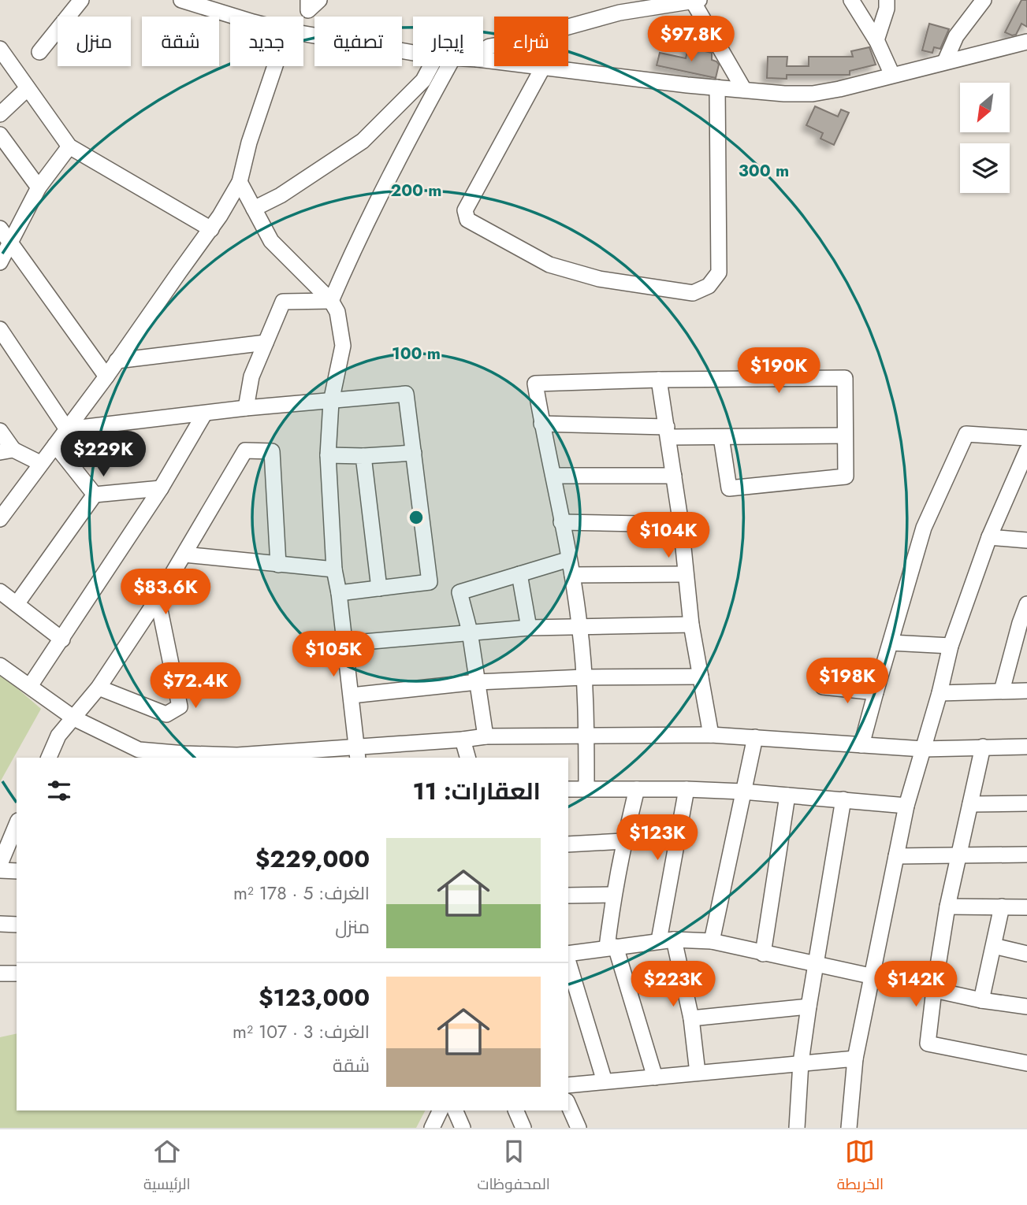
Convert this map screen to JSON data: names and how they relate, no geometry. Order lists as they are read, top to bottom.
{
  "north": "bottom left",
  "page": {
    "price": [
      "$97.8K",
      "$190K",
      "$229K",
      "$104K",
      "$83.6K",
      "$105K",
      "$198K",
      "$72.4K",
      "$123K",
      "$223K",
      "$142K"
    ],
    "chip": [
      "شراء",
      "إيجار",
      "تصفية",
      "جديد",
      "شقة",
      "منزل"
    ],
    "heading": "العقارات: 11",
    "list": [
      {
        "name": "$229,000",
        "note": "الغرف: 5 · 178 m² · منزل"
      },
      {
        "name": "$123,000",
        "note": "الغرف: 3 · 107 m² · شقة"
      }
    ],
    "tabs": ["الخريطة", "المحفوظات", "الرئيسية"]
  },
  "rings": ["300 m", "200 m", "100 m"]
}
